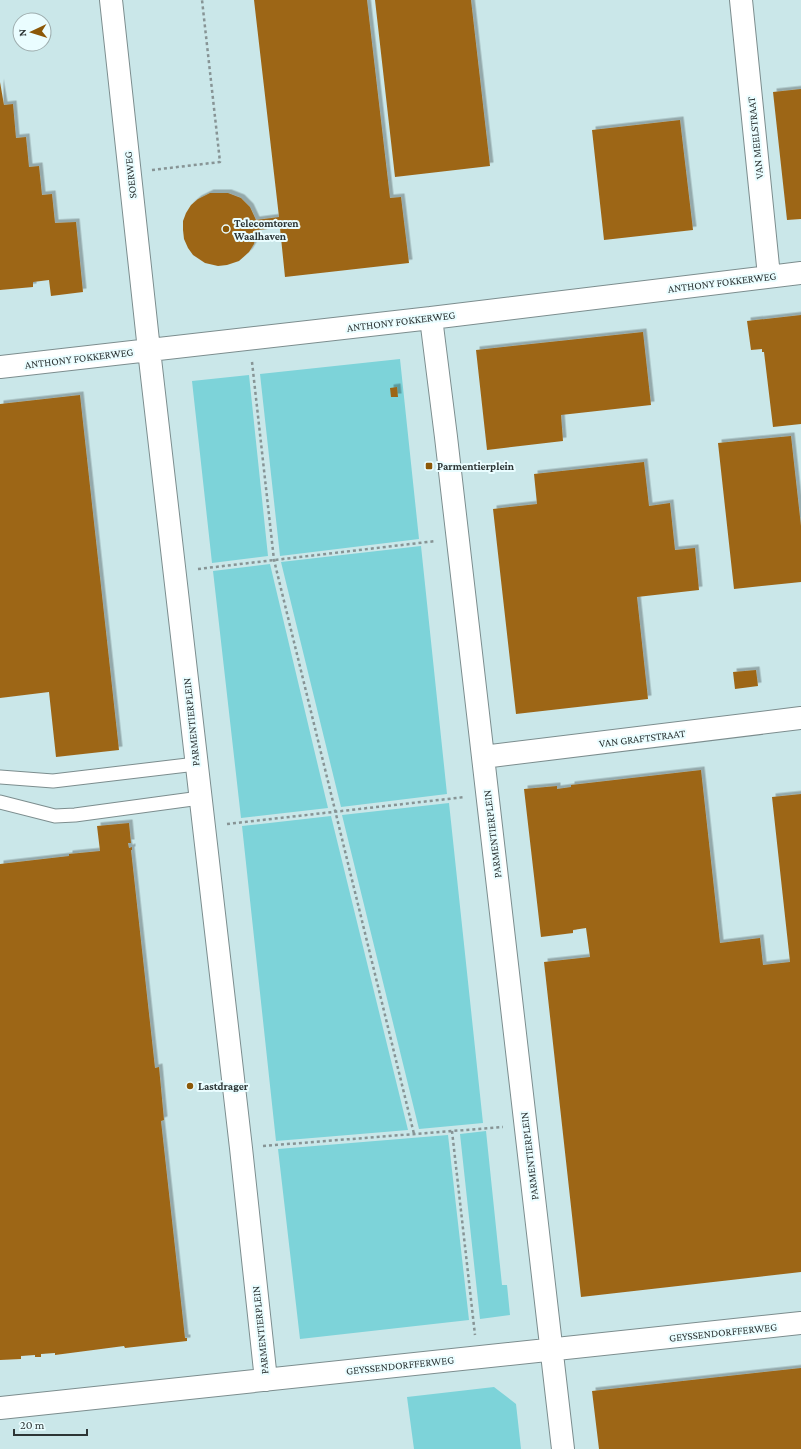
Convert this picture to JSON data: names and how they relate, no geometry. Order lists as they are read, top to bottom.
{
  "streets": {
    "street": [
      "VAN MEELSTRAAT",
      "SOERWEG",
      "ANTHONY FOKKERWEG",
      "PARMENTIERPLEIN",
      "VAN GRAFTSTRAAT",
      "GEYSSENDORFFERWEG"
    ]
  },
  "crossings": [
    ["VAN MEELSTRAAT", "ANTHONY FOKKERWEG"],
    ["SOERWEG", "ANTHONY FOKKERWEG"],
    ["SOERWEG", "PARMENTIERPLEIN"],
    ["ANTHONY FOKKERWEG", "PARMENTIERPLEIN"],
    ["PARMENTIERPLEIN", "VAN GRAFTSTRAAT"],
    ["PARMENTIERPLEIN", "GEYSSENDORFFERWEG"]
  ],
  "places": {
    "other": ["Telecomtoren Waalhaven", "Lastdrager"],
    "transit": ["Parmentierplein"]
  },
  "scale_bar": "20 m",
  "north": "left"
}
